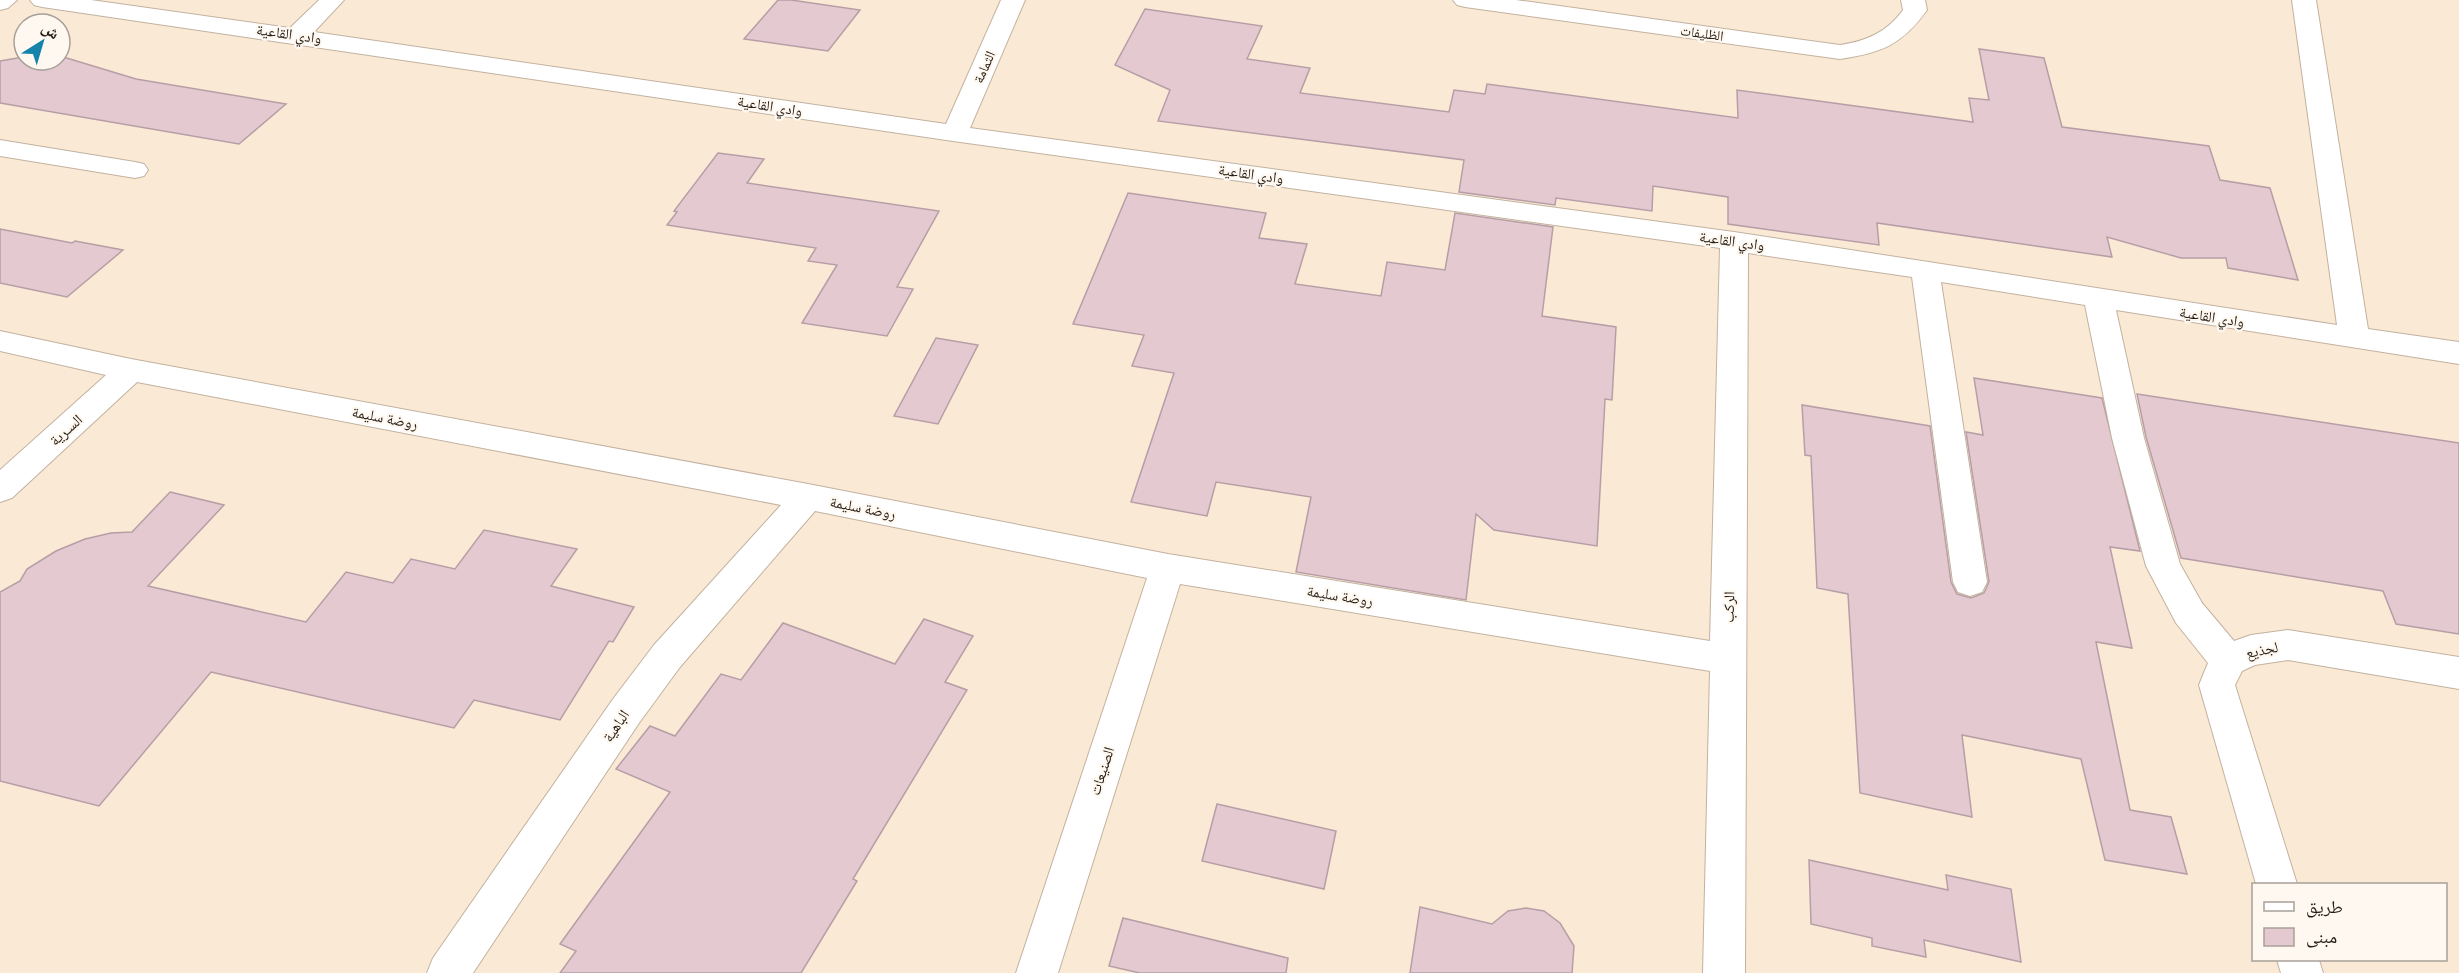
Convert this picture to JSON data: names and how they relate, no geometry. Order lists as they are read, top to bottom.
{
  "streets": {
    "street": [
      "الظليفات",
      "وادي القاعية",
      "الثمامة",
      "روضة سليمة",
      "السـرية",
      "الركب",
      "لجذيع",
      "الباهية",
      "الصنيعات"
    ]
  },
  "crossings": [
    ["وادي القاعية", "الثمامة"],
    ["وادي القاعية", "الركب"],
    ["روضة سليمة", "السـرية"],
    ["روضة سليمة", "الركب"],
    ["روضة سليمة", "الباهية"],
    ["روضة سليمة", "الصنيعات"]
  ],
  "legend": ["طريق", "مبنى"],
  "north": "top right"
}
